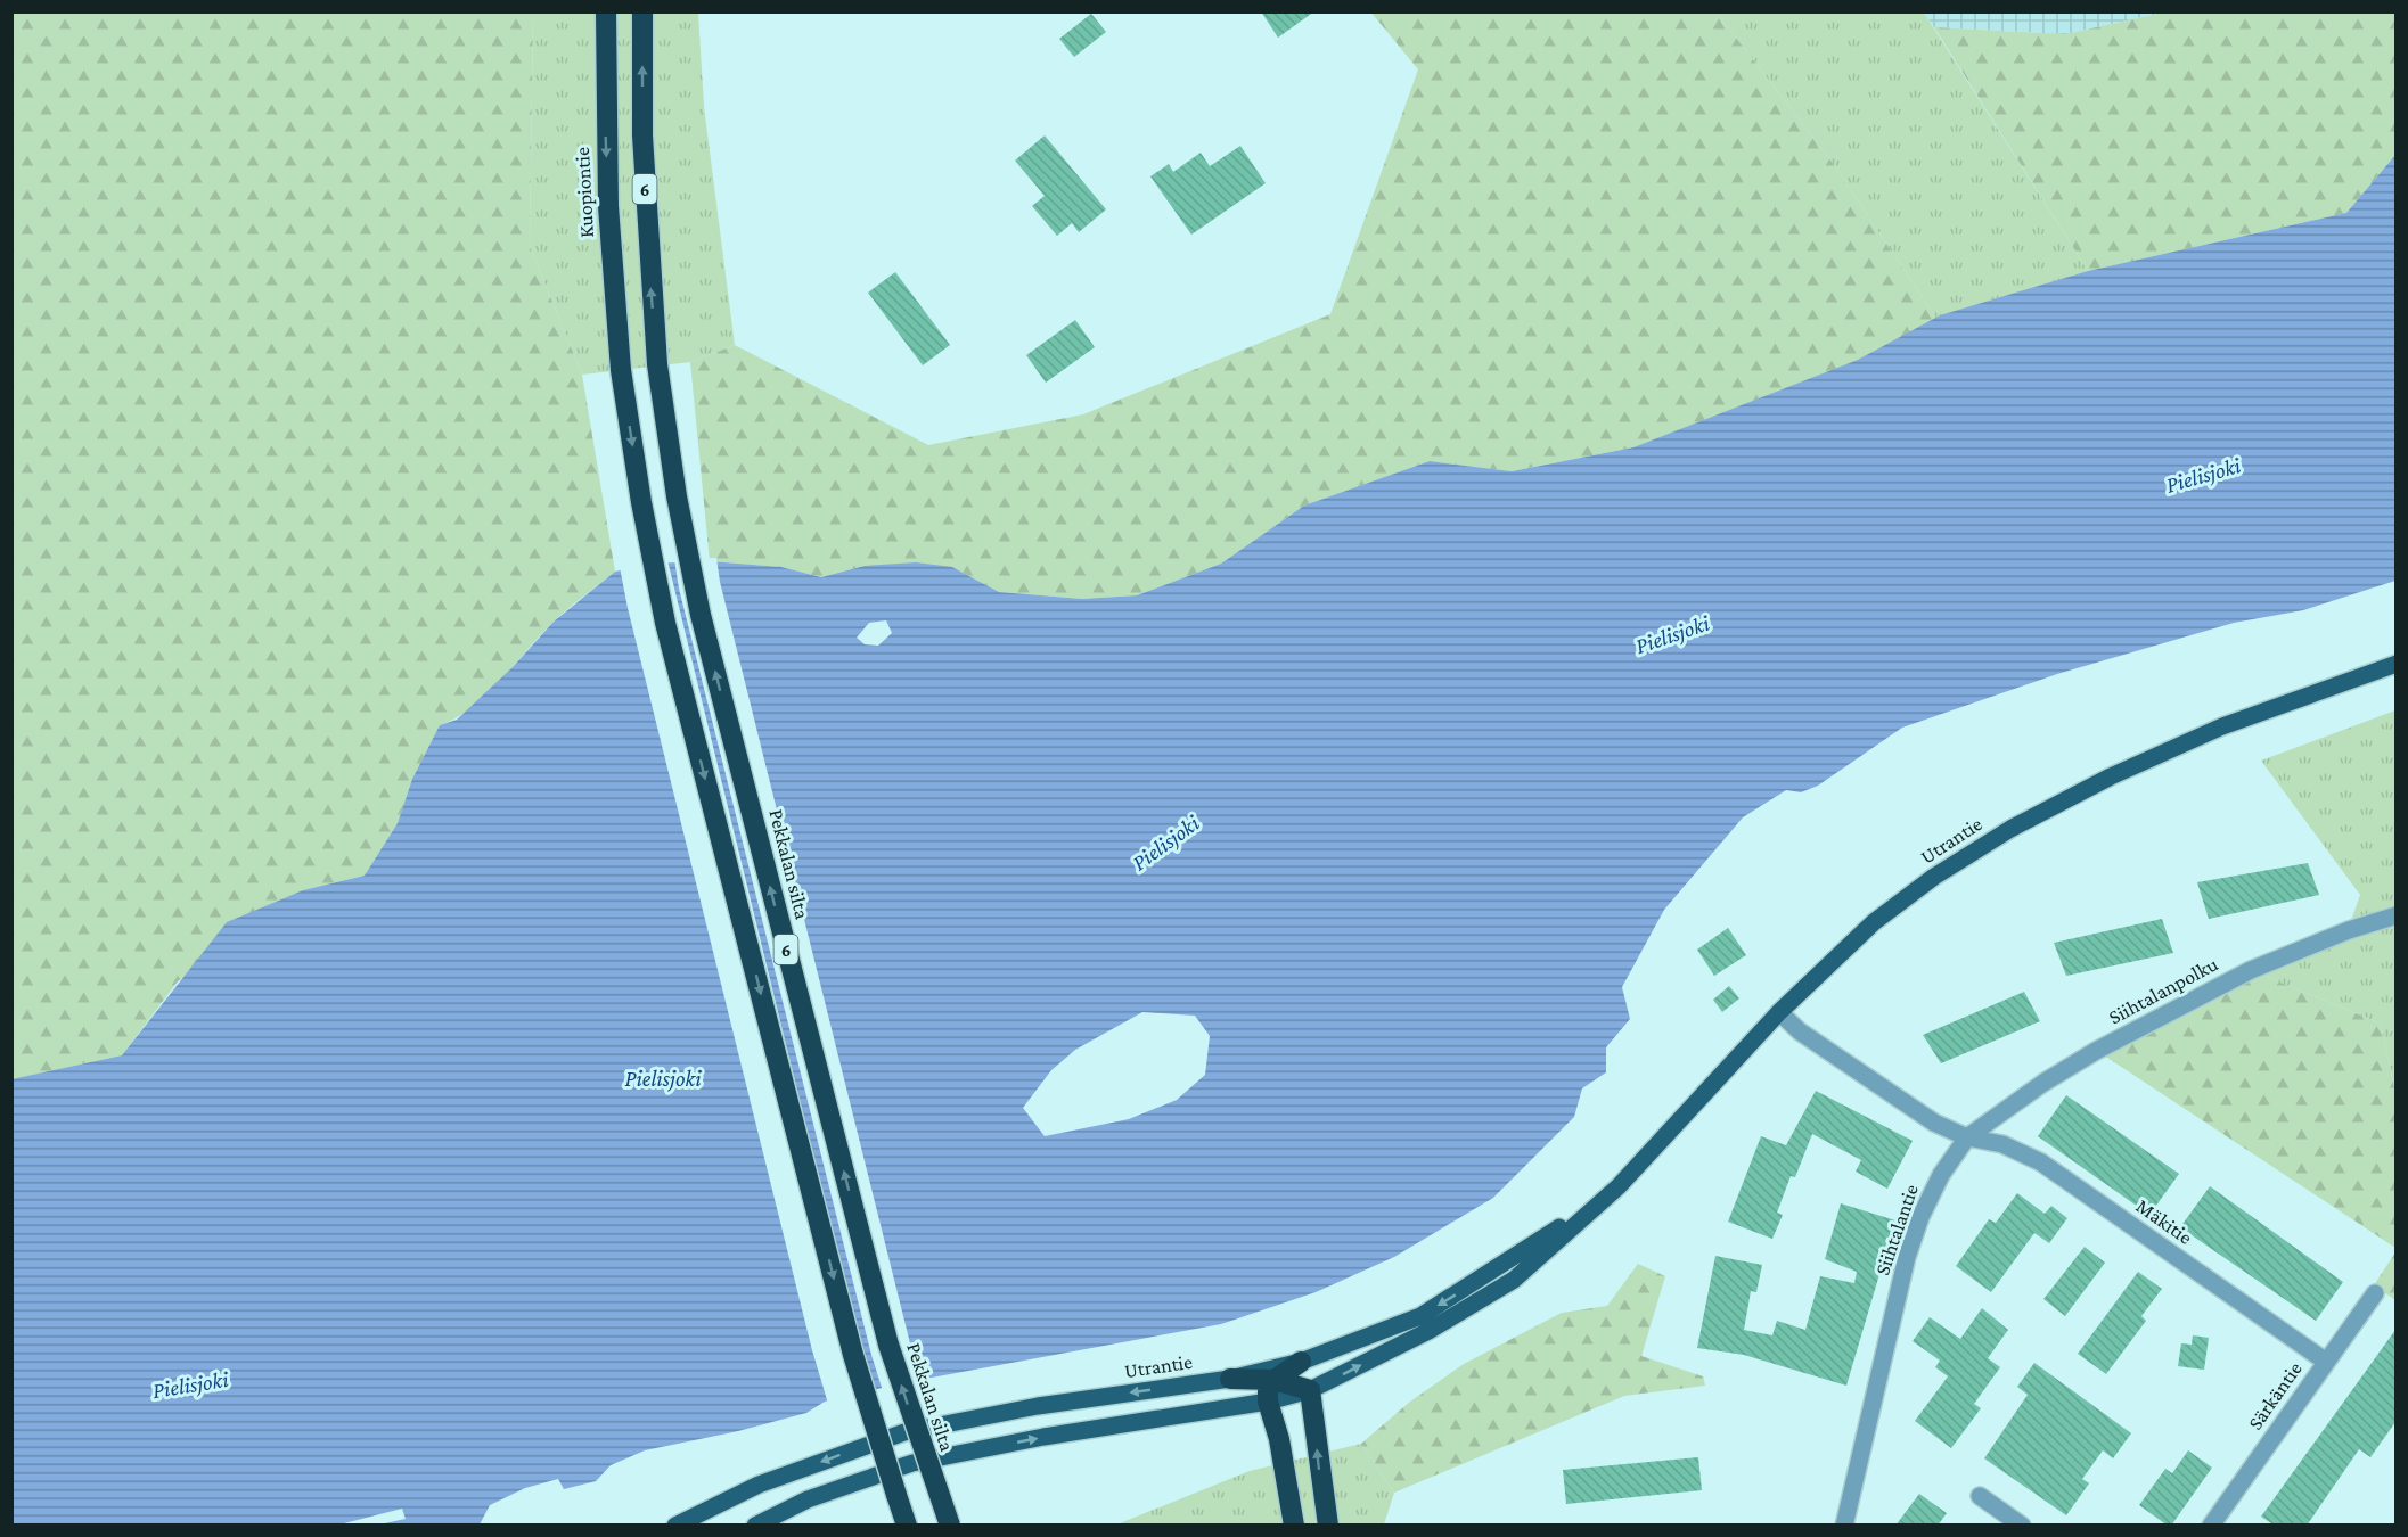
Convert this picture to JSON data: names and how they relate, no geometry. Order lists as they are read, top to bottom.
{
  "streets": {
    "highway": ["6", "Kuopiontie", "Pekkalan silta"],
    "main road": ["Utrantie"],
    "street": [
      "Siihtalanpolku",
      "Mäkitie",
      "Siihtalantie",
      "Särkäntie"
    ]
  },
  "crossings": [
    ["Siihtalanpolku", "Mäkitie"],
    ["Siihtalanpolku", "Siihtalantie"],
    ["Mäkitie", "Siihtalantie"],
    ["Mäkitie", "Särkäntie"]
  ],
  "one_way": ["Kuopiontie", "Pekkalan silta"],
  "water": ["Pielisjoki"]
}
